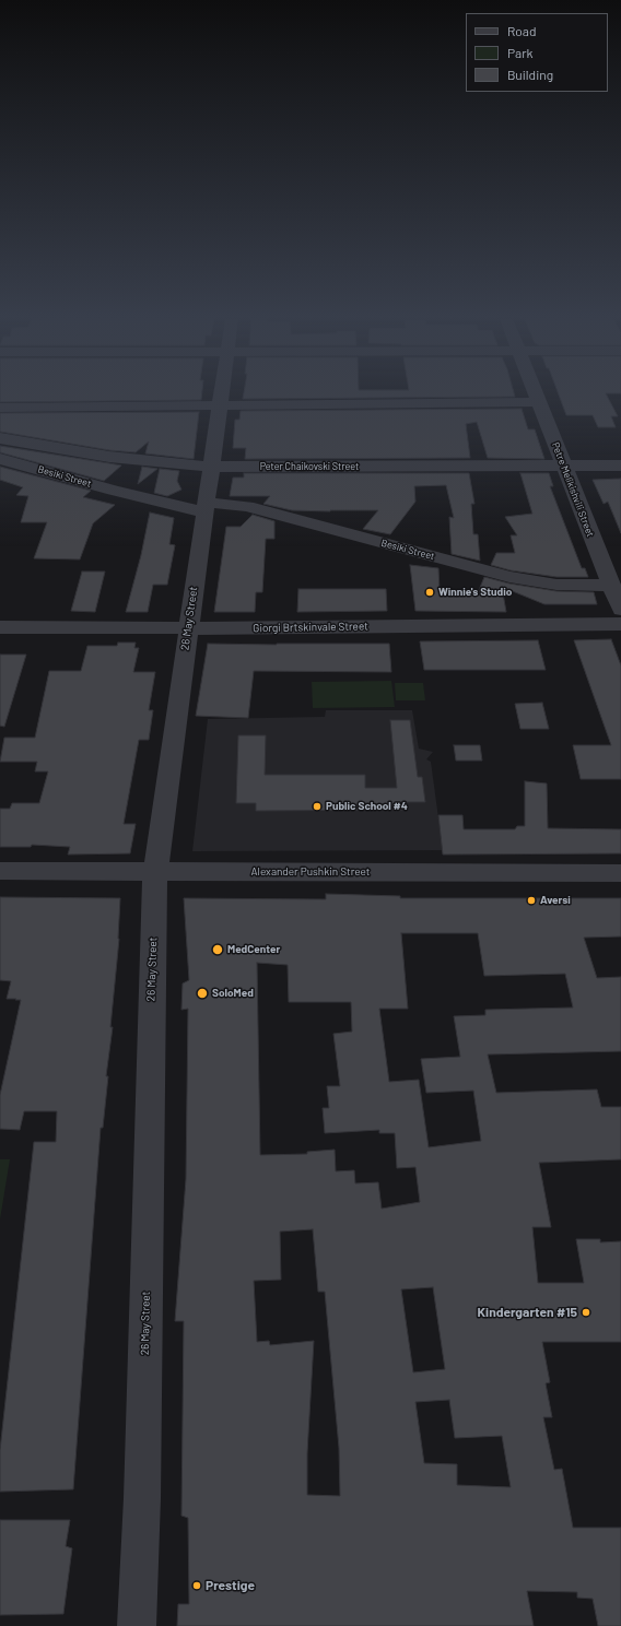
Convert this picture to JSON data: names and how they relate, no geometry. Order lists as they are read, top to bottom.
{
  "streets": {
    "street": [
      "Peter Chaikovski Street",
      "Besiki Street",
      "Petre Melikishvili Street",
      "26 May Street",
      "Giorgi Brtskinvale Street",
      "Alexander Pushkin Street"
    ]
  },
  "crossings": [
    ["Peter Chaikovski Street", "Petre Melikishvili Street"],
    ["Peter Chaikovski Street", "26 May Street"],
    ["Besiki Street", "Petre Melikishvili Street"],
    ["Besiki Street", "26 May Street"],
    ["Petre Melikishvili Street", "Giorgi Brtskinvale Street"],
    ["26 May Street", "Giorgi Brtskinvale Street"],
    ["26 May Street", "Alexander Pushkin Street"]
  ],
  "places": [
    "Winnie's Studio",
    "Public School #4",
    "Aversi",
    "MedCenter",
    "SoloMed",
    "Kindergarten #15",
    "Prestige"
  ],
  "legend": ["Road", "Park", "Building"]
}
